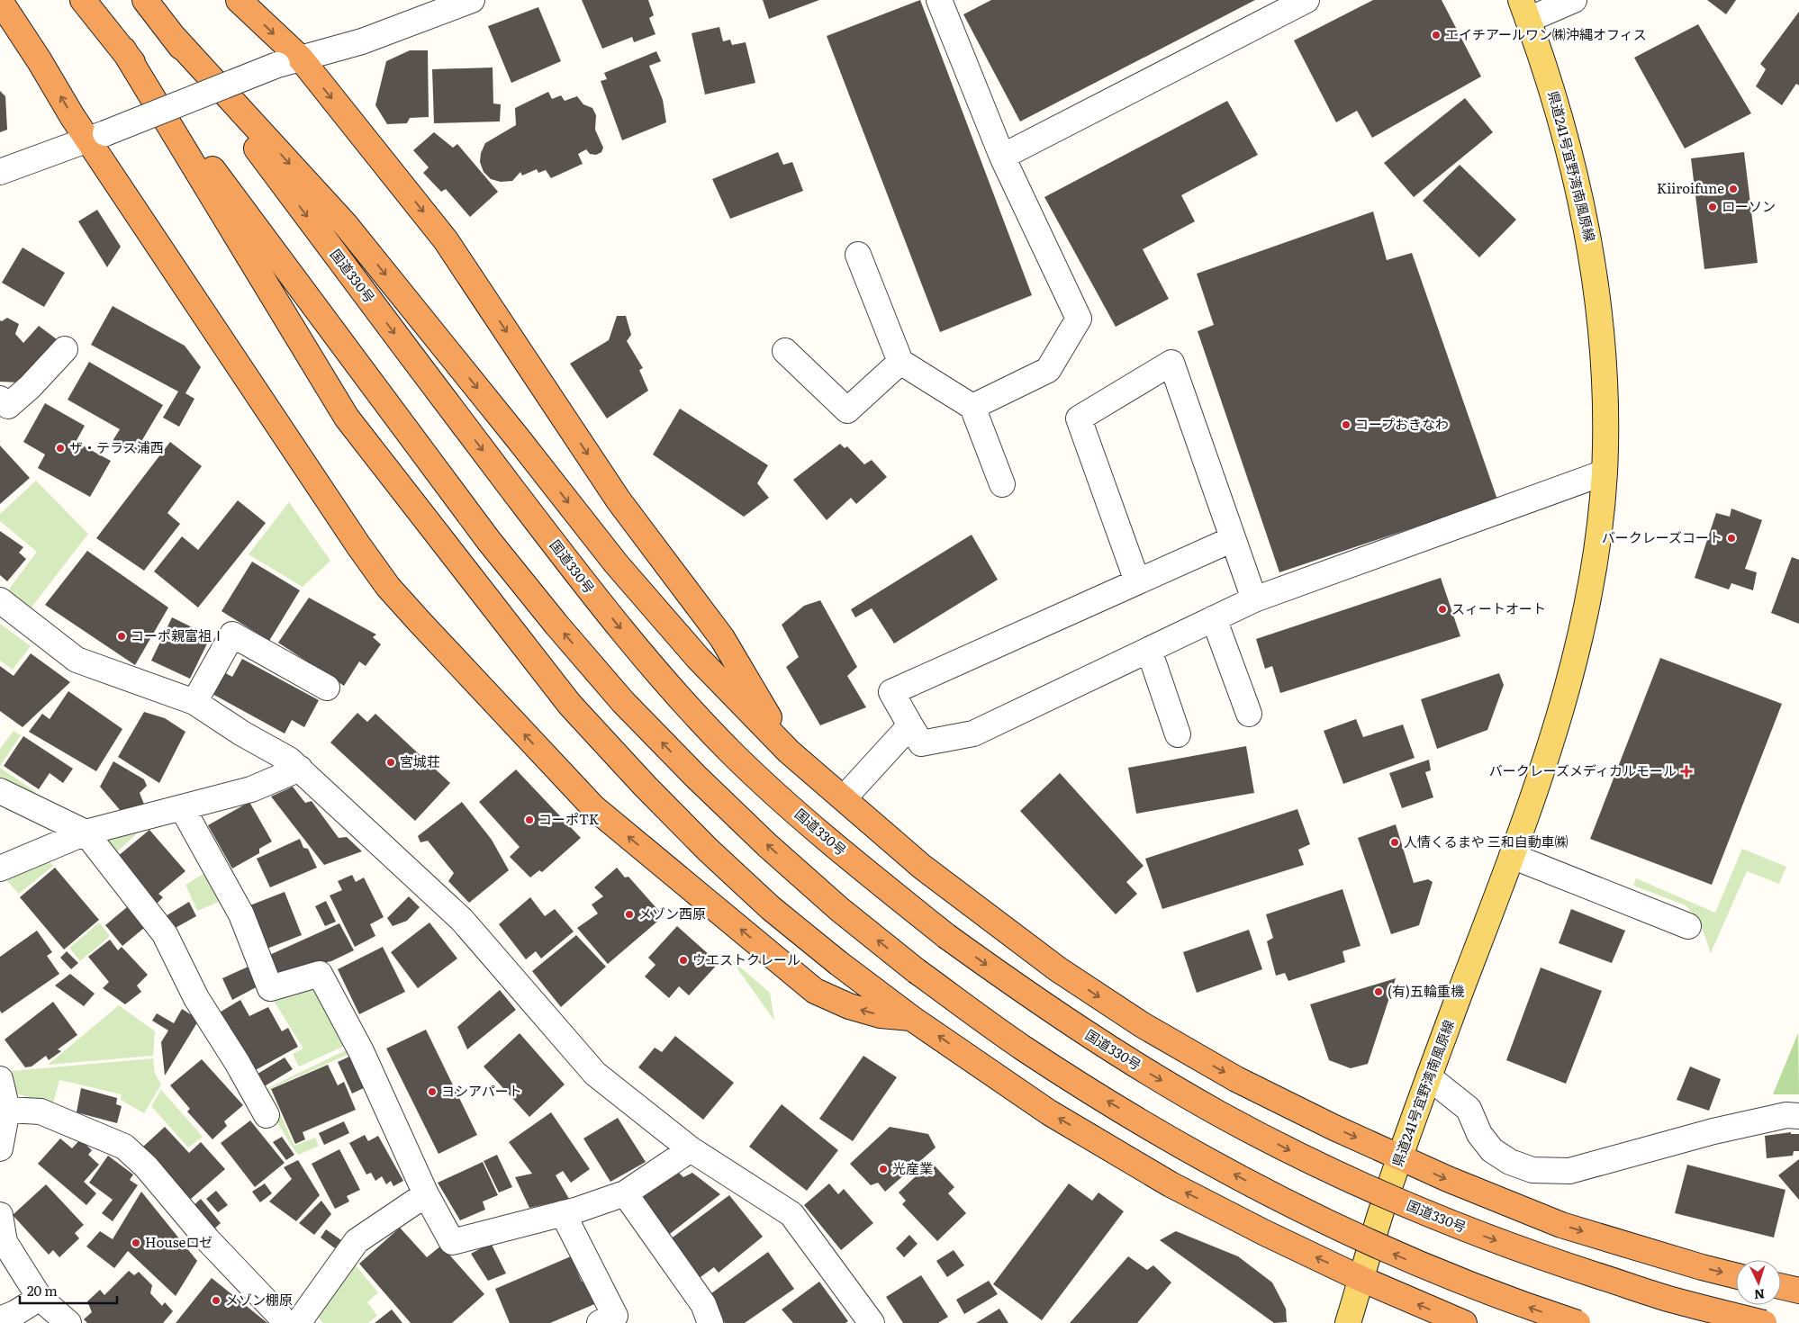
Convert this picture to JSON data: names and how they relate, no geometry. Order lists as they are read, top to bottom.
{
  "streets": {
    "highway": ["国道330号"],
    "main road": ["県道241号宜野湾南風原線"]
  },
  "places": {
    "other": [
      "エイチアールワン㈱沖縄オフィス",
      "Kiiroifune",
      "ローソン",
      "コープおきなわ",
      "ザ・テラス浦西",
      "バークレーズコート",
      "スィートオート",
      "コーポ親富祖Ⅰ",
      "宮城荘",
      "コーポTK",
      "人情くるまや 三和自動車㈱",
      "メゾン西原",
      "ウエストクレール",
      "(有)五輪重機",
      "ヨシアパート",
      "光産業",
      "Houseロゼ",
      "メゾン棚原"
    ],
    "health": ["バークレーズメディカルモール"]
  },
  "scale_bar": "20 m",
  "north": "bottom"
}
